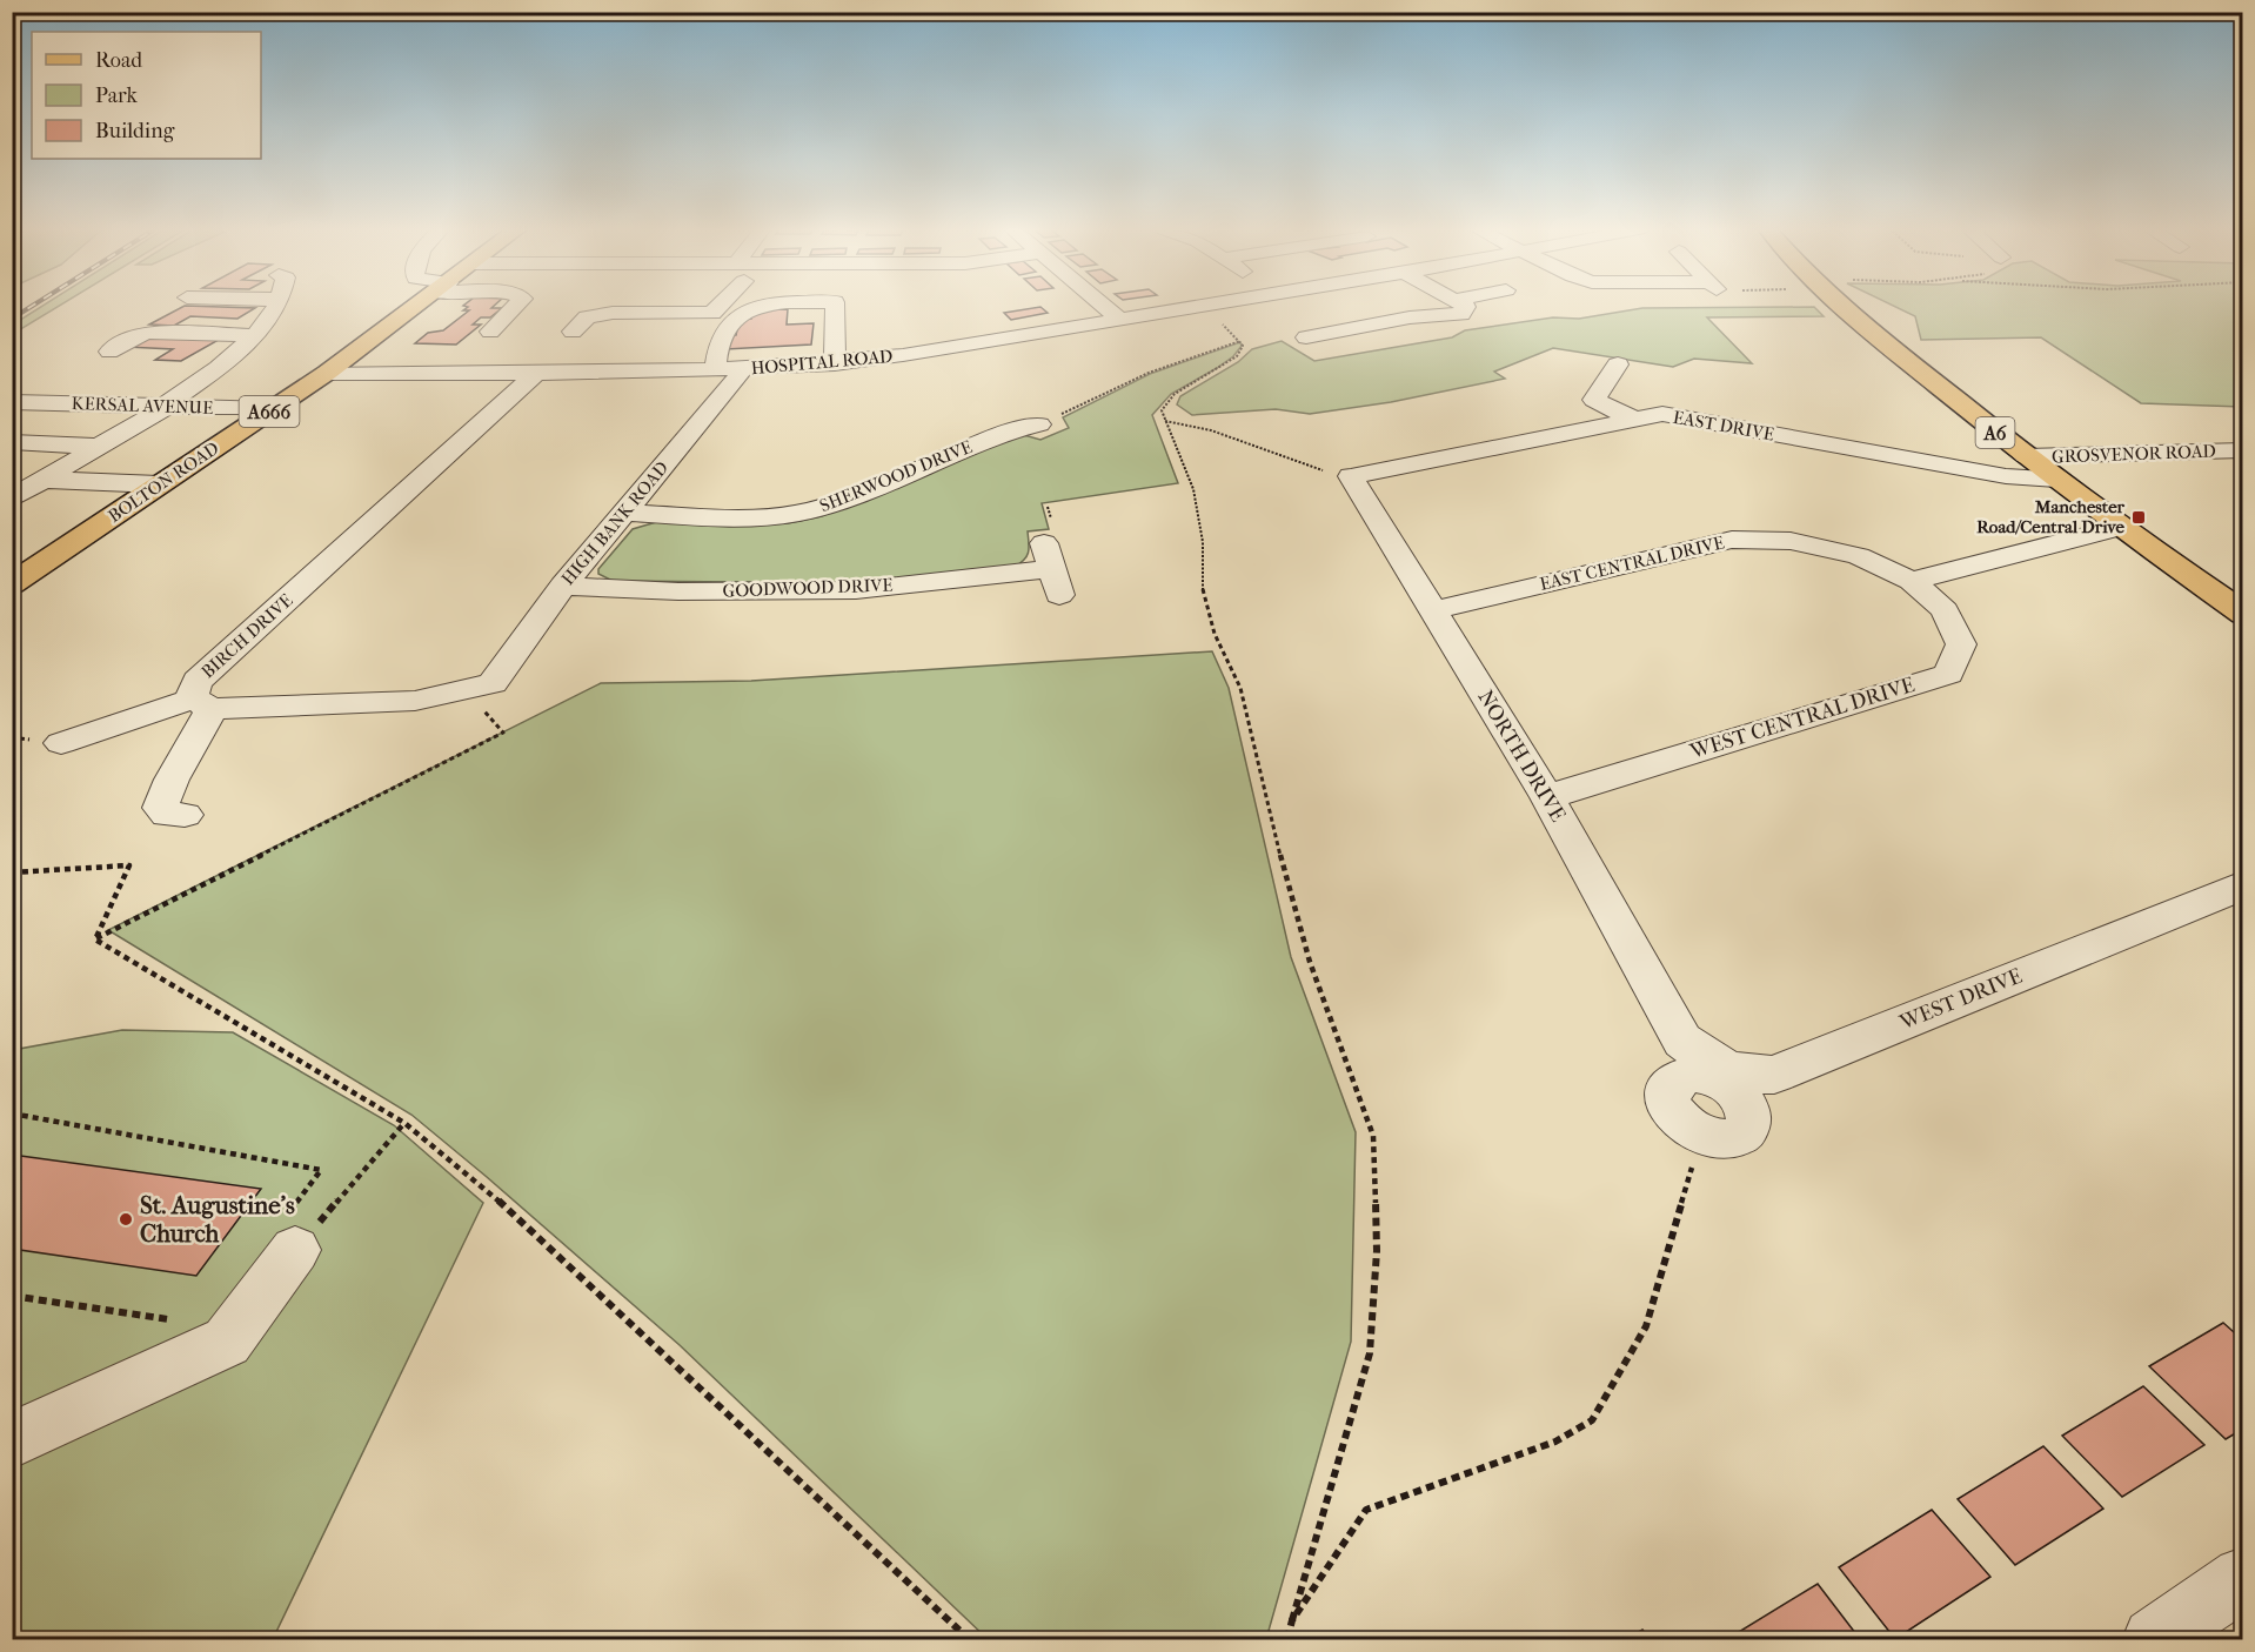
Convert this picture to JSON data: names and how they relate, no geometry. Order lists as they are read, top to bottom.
{
  "streets": {
    "main road": ["A666", "A6", "BOLTON ROAD"],
    "street": [
      "HOSPITAL ROAD",
      "KERSAL AVENUE",
      "EAST DRIVE",
      "GROSVENOR ROAD",
      "SHERWOOD DRIVE",
      "HIGH BANK ROAD",
      "EAST CENTRAL DRIVE",
      "GOODWOOD DRIVE",
      "BIRCH DRIVE",
      "WEST CENTRAL DRIVE",
      "NORTH DRIVE",
      "WEST DRIVE"
    ]
  },
  "crossings": [
    ["HOSPITAL ROAD", "BOLTON ROAD"],
    ["HOSPITAL ROAD", "HIGH BANK ROAD"],
    ["HOSPITAL ROAD", "BIRCH DRIVE"],
    ["KERSAL AVENUE", "BOLTON ROAD"],
    ["EAST DRIVE", "A6"],
    ["EAST DRIVE", "NORTH DRIVE"],
    ["A6", "GROSVENOR ROAD"],
    ["SHERWOOD DRIVE", "HIGH BANK ROAD"],
    ["HIGH BANK ROAD", "GOODWOOD DRIVE"],
    ["HIGH BANK ROAD", "BIRCH DRIVE"],
    ["EAST CENTRAL DRIVE", "WEST CENTRAL DRIVE"],
    ["EAST CENTRAL DRIVE", "NORTH DRIVE"],
    ["WEST CENTRAL DRIVE", "NORTH DRIVE"],
    ["NORTH DRIVE", "WEST DRIVE"]
  ],
  "places": {
    "transit": ["Manchester Road/Central Drive"],
    "other": ["St. Augustine's Church"]
  },
  "legend": ["Road", "Park", "Building"]
}
